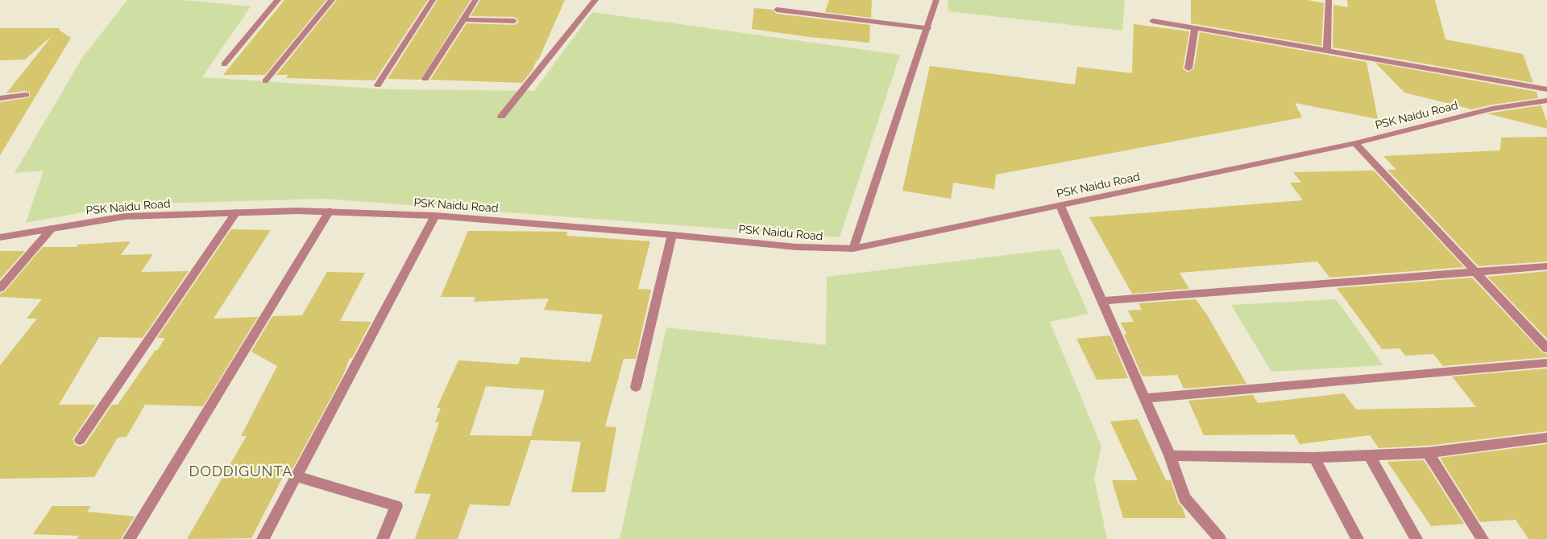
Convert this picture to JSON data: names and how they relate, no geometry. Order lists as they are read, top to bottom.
{
  "streets": {
    "street": ["PSK Naidu Road"]
  },
  "districts": ["DODDIGUNTA"]
}
